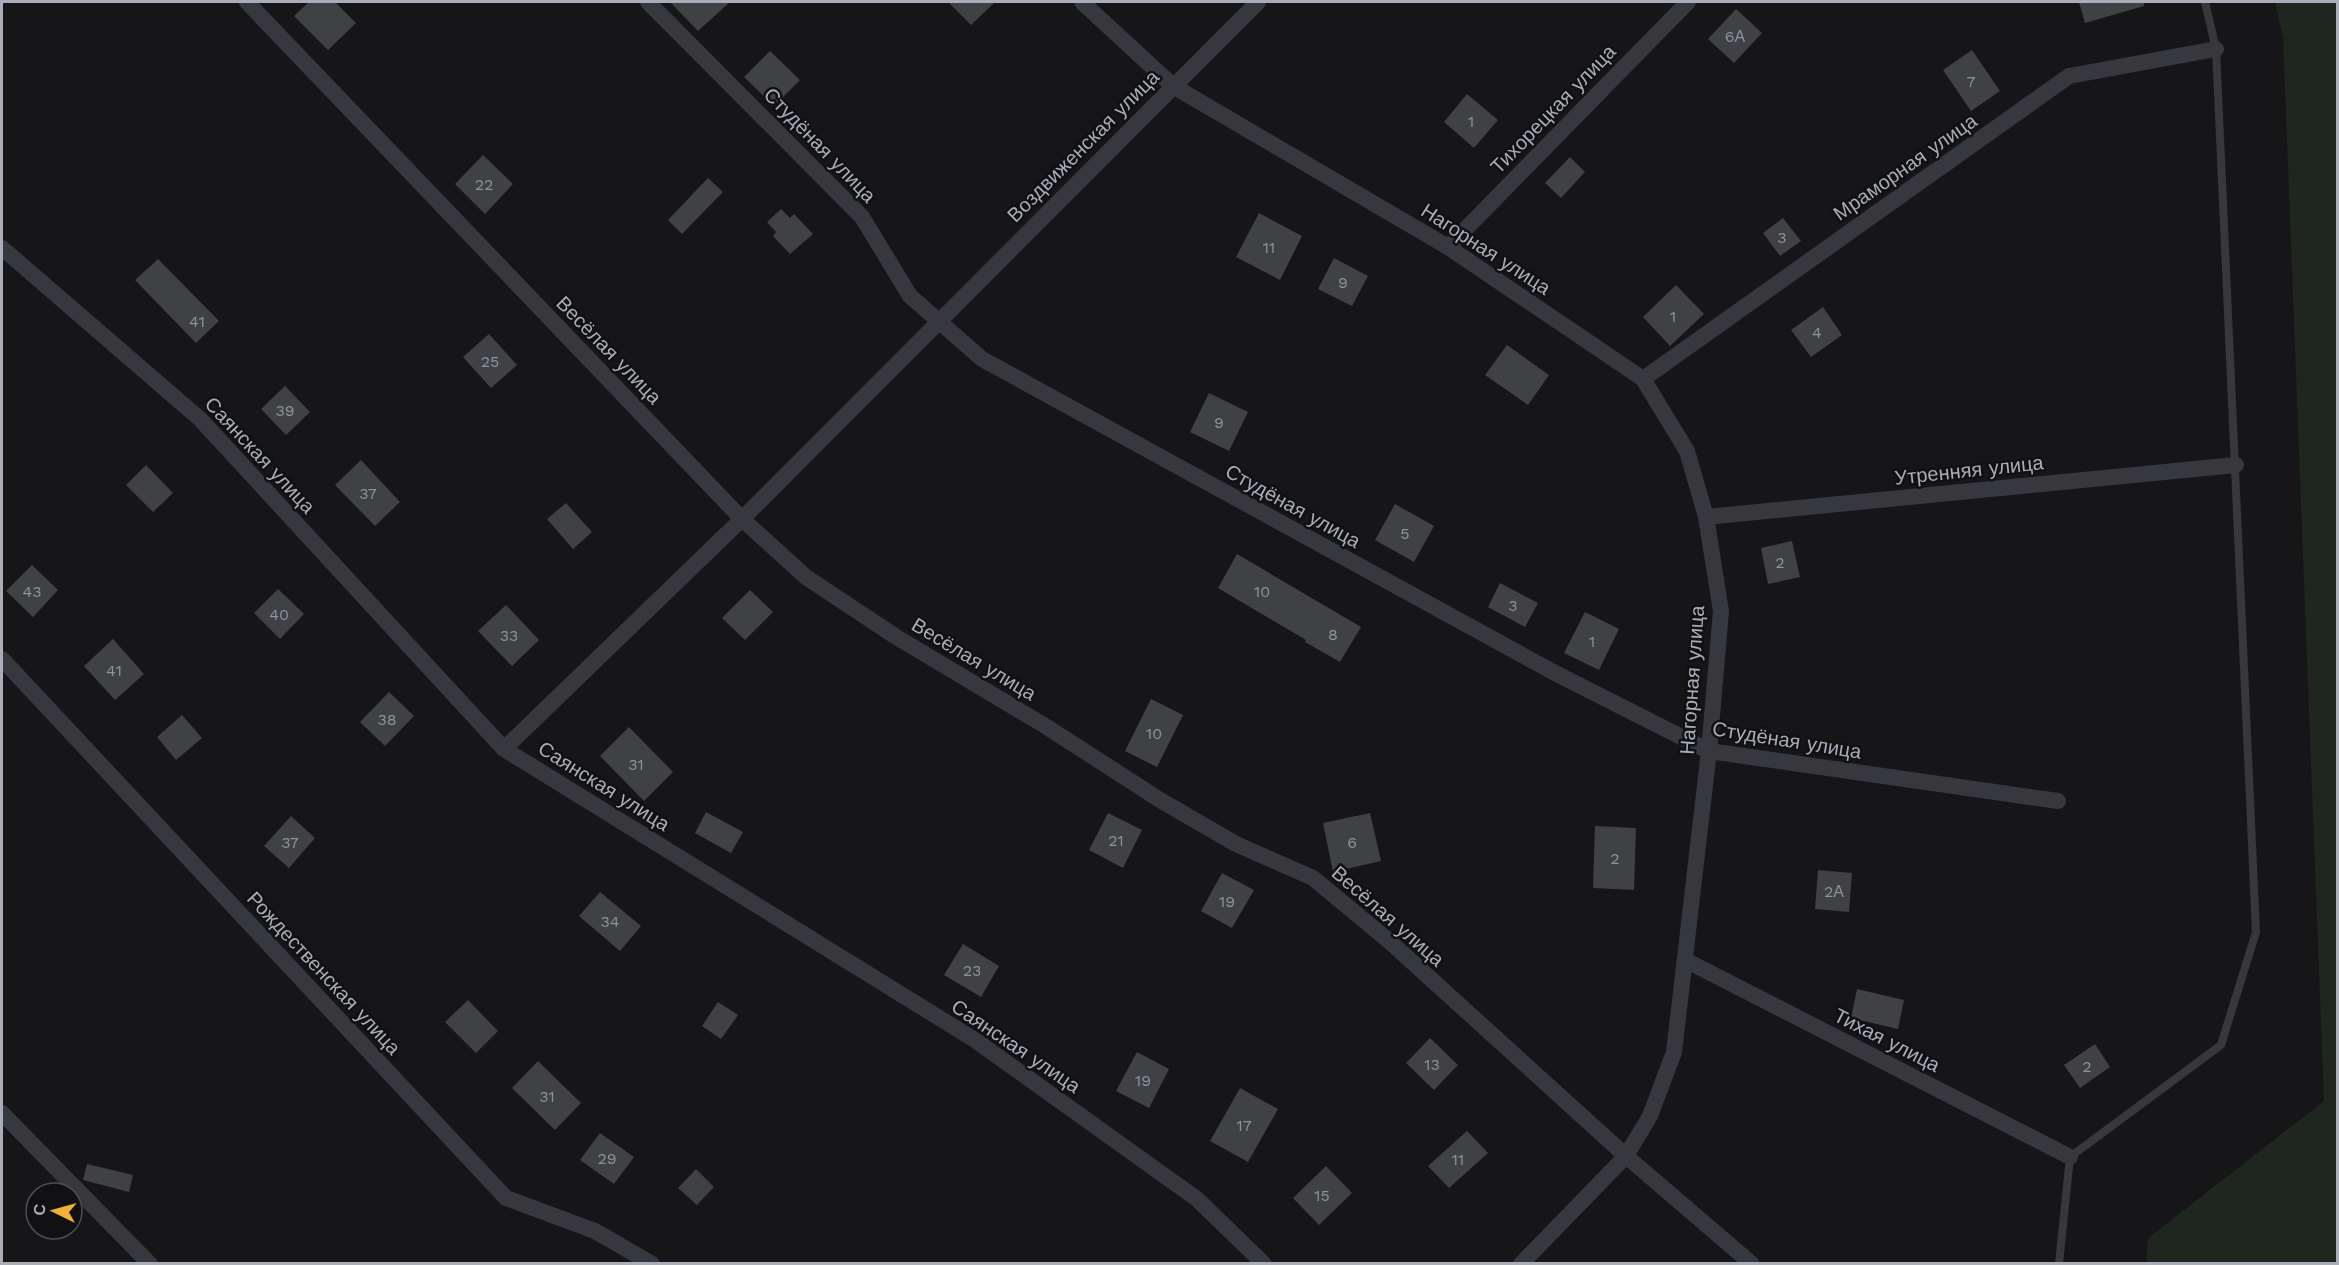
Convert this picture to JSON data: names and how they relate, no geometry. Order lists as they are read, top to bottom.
{
  "streets": {
    "street": [
      "Тихорецкая улица",
      "Студёная улица",
      "Воздвиженская улица",
      "Мраморная улица",
      "Нагорная улица",
      "Весёлая улица",
      "Саянская улица",
      "Утренняя улица",
      "Рождественская улица",
      "Тихая улица"
    ]
  },
  "crossings": [
    ["Тихорецкая улица", "Нагорная улица"],
    ["Студёная улица", "Воздвиженская улица"],
    ["Студёная улица", "Нагорная улица"],
    ["Воздвиженская улица", "Нагорная улица"],
    ["Воздвиженская улица", "Весёлая улица"],
    ["Воздвиженская улица", "Саянская улица"],
    ["Мраморная улица", "Нагорная улица"],
    ["Нагорная улица", "Весёлая улица"],
    ["Нагорная улица", "Утренняя улица"],
    ["Нагорная улица", "Тихая улица"]
  ],
  "house_numbers": [
    "6А",
    "7",
    "1",
    "22",
    "3",
    "11",
    "9",
    "1",
    "41",
    "4",
    "25",
    "39",
    "9",
    "37",
    "5",
    "2",
    "43",
    "10",
    "3",
    "40",
    "8",
    "33",
    "1",
    "41",
    "38",
    "10",
    "31",
    "21",
    "37",
    "6",
    "2",
    "2А",
    "19",
    "34",
    "23",
    "13",
    "2",
    "19",
    "31",
    "17",
    "29",
    "11",
    "15"
  ],
  "north": "left"
}
